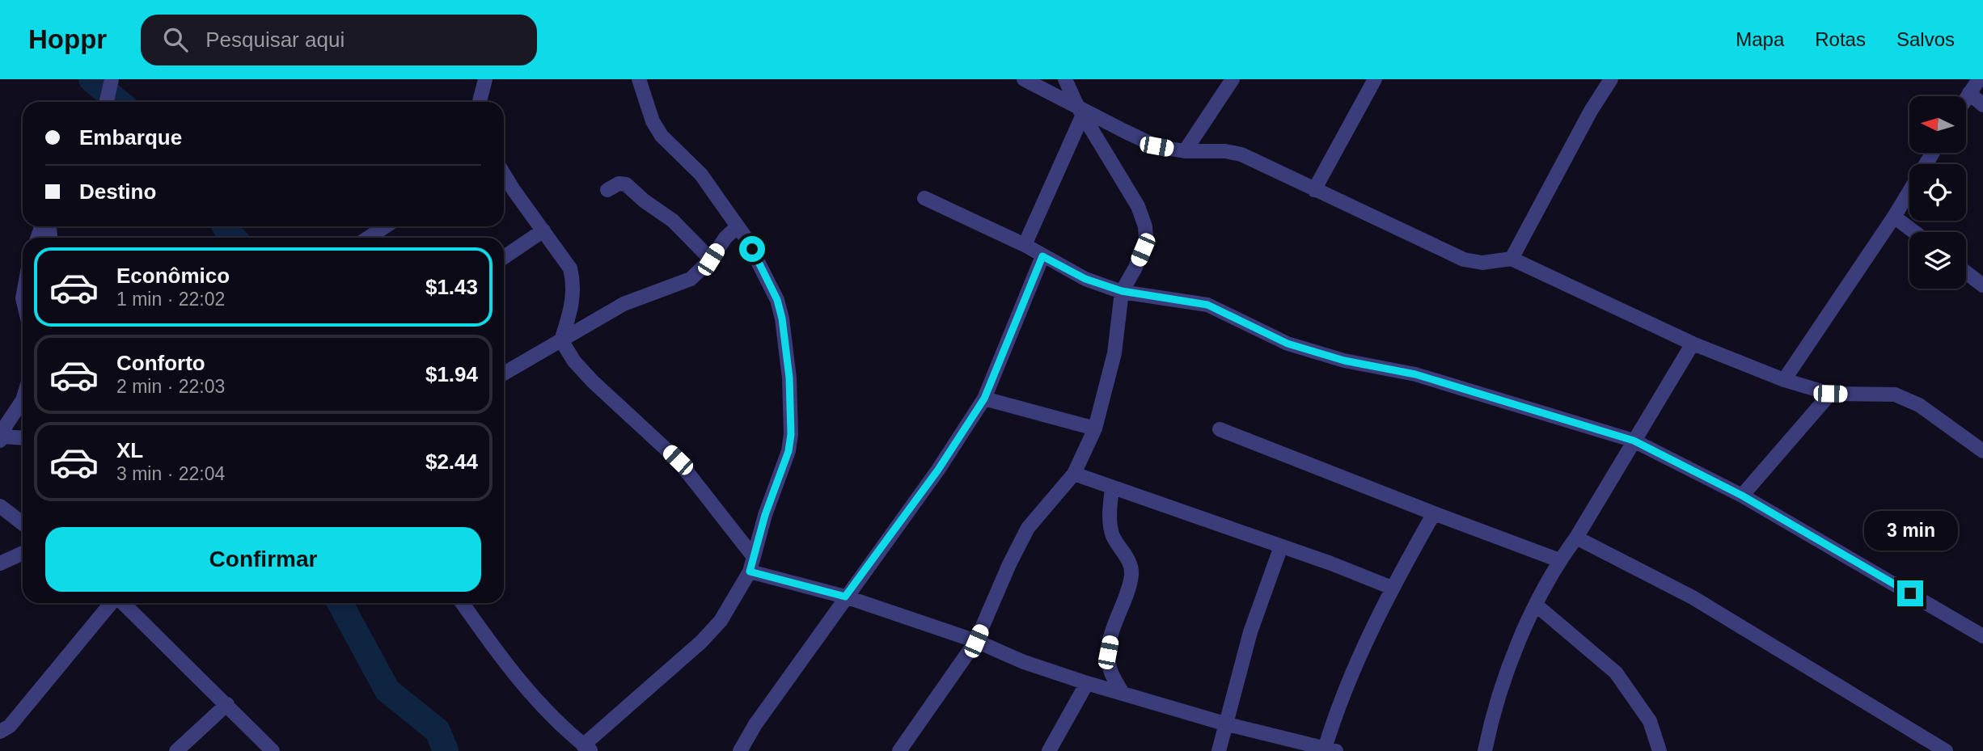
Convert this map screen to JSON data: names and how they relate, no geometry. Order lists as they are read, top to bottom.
{
  "north": "left",
  "page": {
    "header": "Hoppr",
    "search": "Pesquisar aqui",
    "nav": ["Mapa", "Rotas", "Salvos"],
    "banner": ["Embarque", "Destino"],
    "list": [
      {
        "name": "Econômico",
        "note": "1 min · 22:02",
        "value": "$1.43"
      },
      {
        "name": "Conforto",
        "note": "2 min · 22:03",
        "value": "$1.94"
      },
      {
        "name": "XL",
        "note": "3 min · 22:04",
        "value": "$2.44"
      }
    ],
    "bubble": "3 min",
    "buttons": "Confirmar"
  }
}
